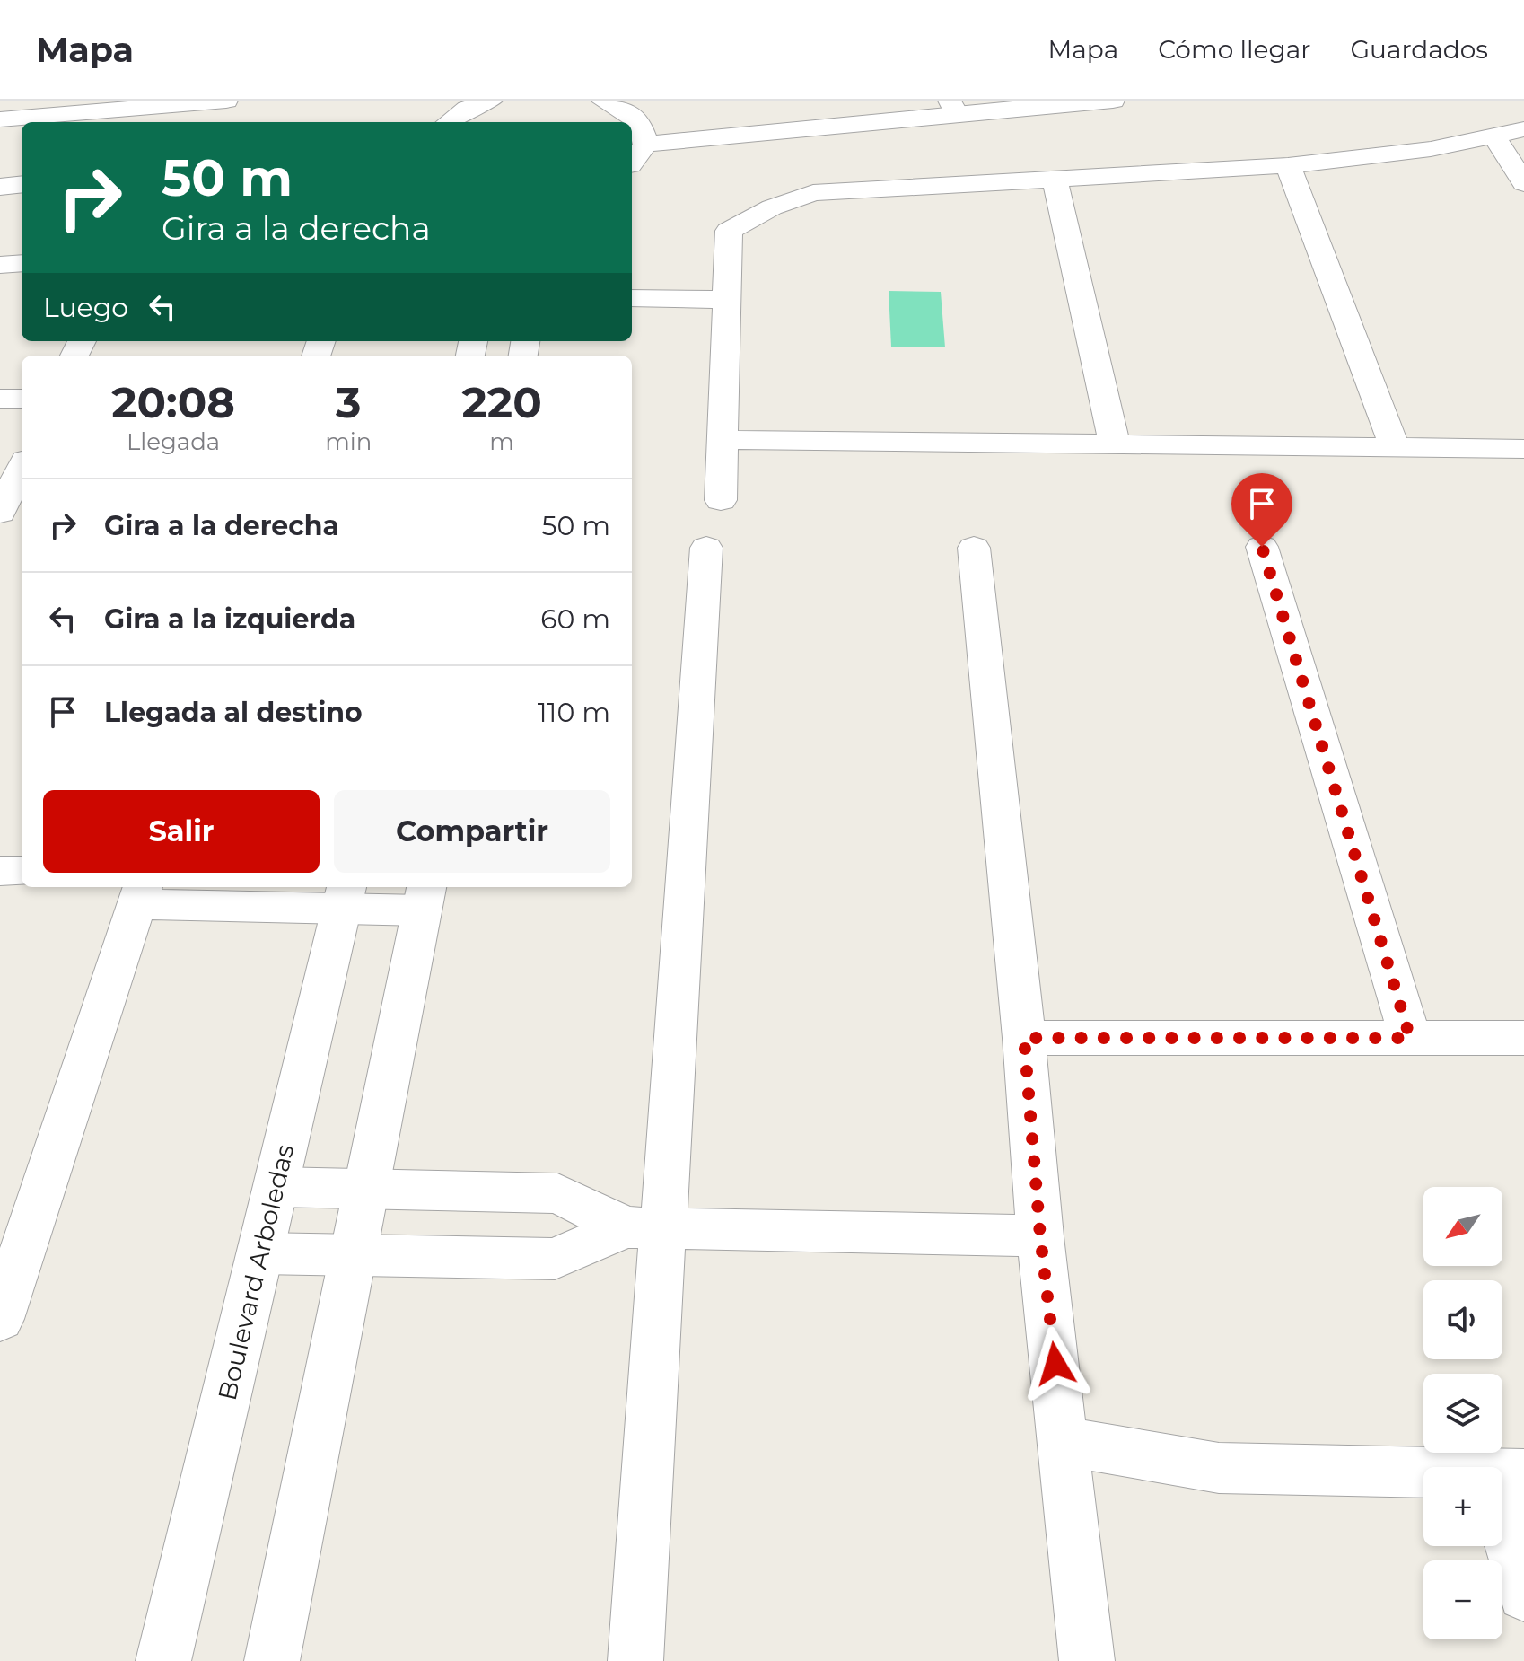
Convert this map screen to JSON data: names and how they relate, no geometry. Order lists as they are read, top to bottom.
{
  "streets": {
    "street": ["Boulevard Arboledas"]
  },
  "north": "bottom left",
  "page": {
    "header": "Mapa",
    "nav": ["Mapa", "Cómo llegar", "Guardados"],
    "turn": ["50 m", "Gira a la derecha"],
    "then": "Luego",
    "eta": [
      "20:08",
      "Llegada",
      "3",
      "min",
      "220",
      "m"
    ],
    "list": [
      {
        "name": "Gira a la derecha",
        "value": "50 m"
      },
      {
        "name": "Gira a la izquierda",
        "value": "60 m"
      },
      {
        "name": "Llegada al destino",
        "value": "110 m"
      }
    ],
    "buttons": ["Salir", "Compartir"],
    "map_buttons": ["+", "−"]
  }
}
